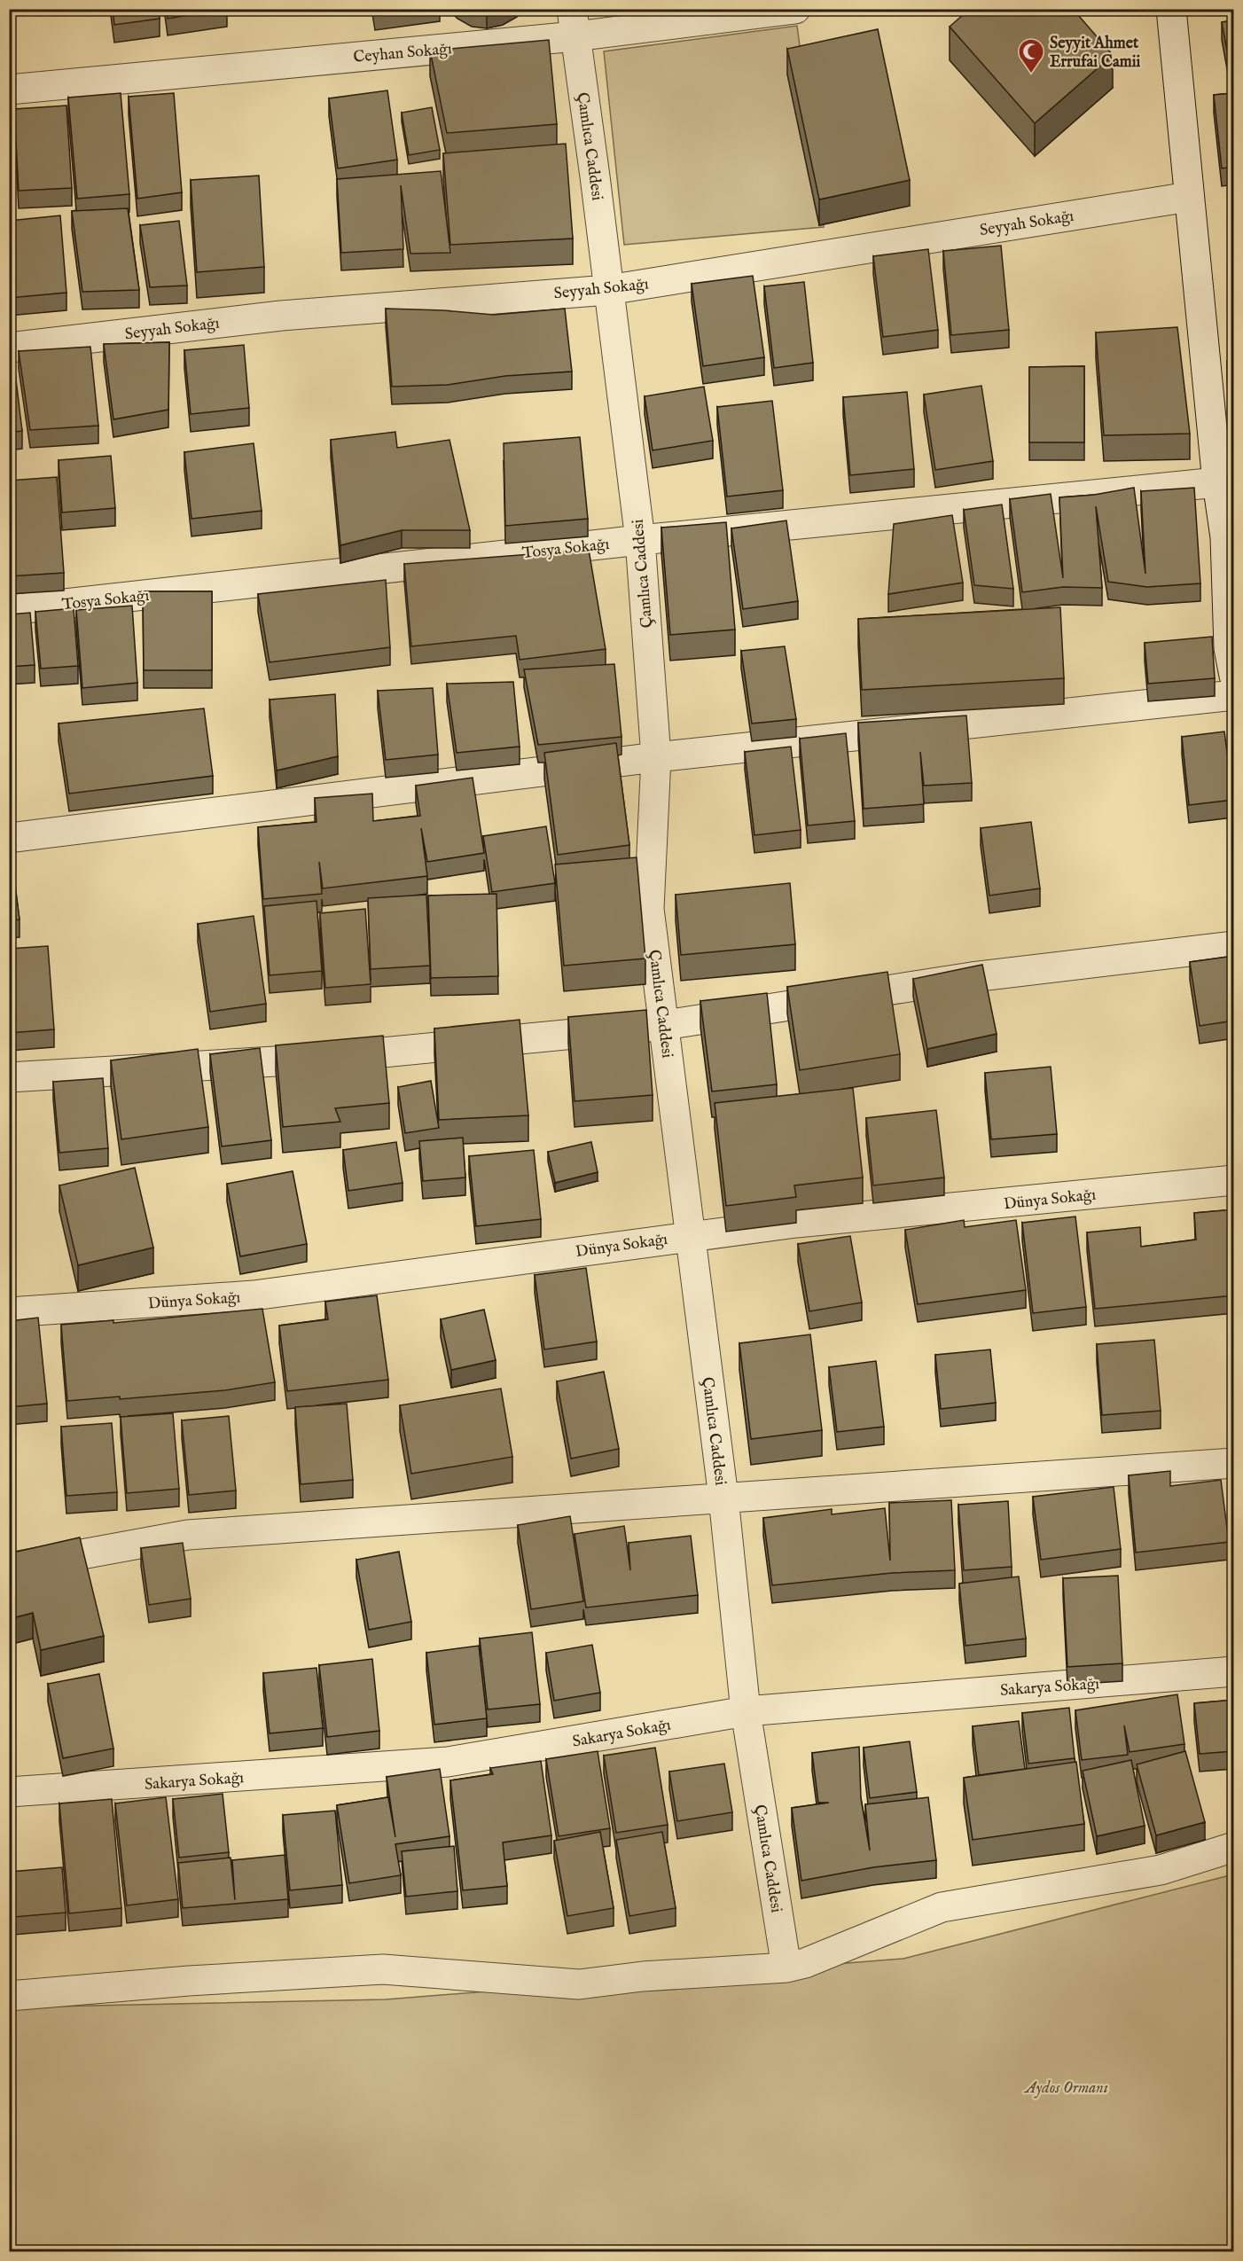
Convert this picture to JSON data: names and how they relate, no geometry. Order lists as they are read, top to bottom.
{
  "streets": {
    "street": [
      "Ceyhan Sokağı",
      "Çamlıca Caddesi",
      "Seyyah Sokağı",
      "Tosya Sokağı",
      "Dünya Sokağı",
      "Sakarya Sokağı"
    ]
  },
  "crossings": [
    ["Ceyhan Sokağı", "Çamlıca Caddesi"],
    ["Çamlıca Caddesi", "Seyyah Sokağı"],
    ["Çamlıca Caddesi", "Tosya Sokağı"],
    ["Çamlıca Caddesi", "Dünya Sokağı"],
    ["Çamlıca Caddesi", "Sakarya Sokağı"]
  ],
  "parks": ["Aydos Ormanı"],
  "places": {
    "mosque": ["Seyyit Ahmet Errufai Camii"]
  }
}
